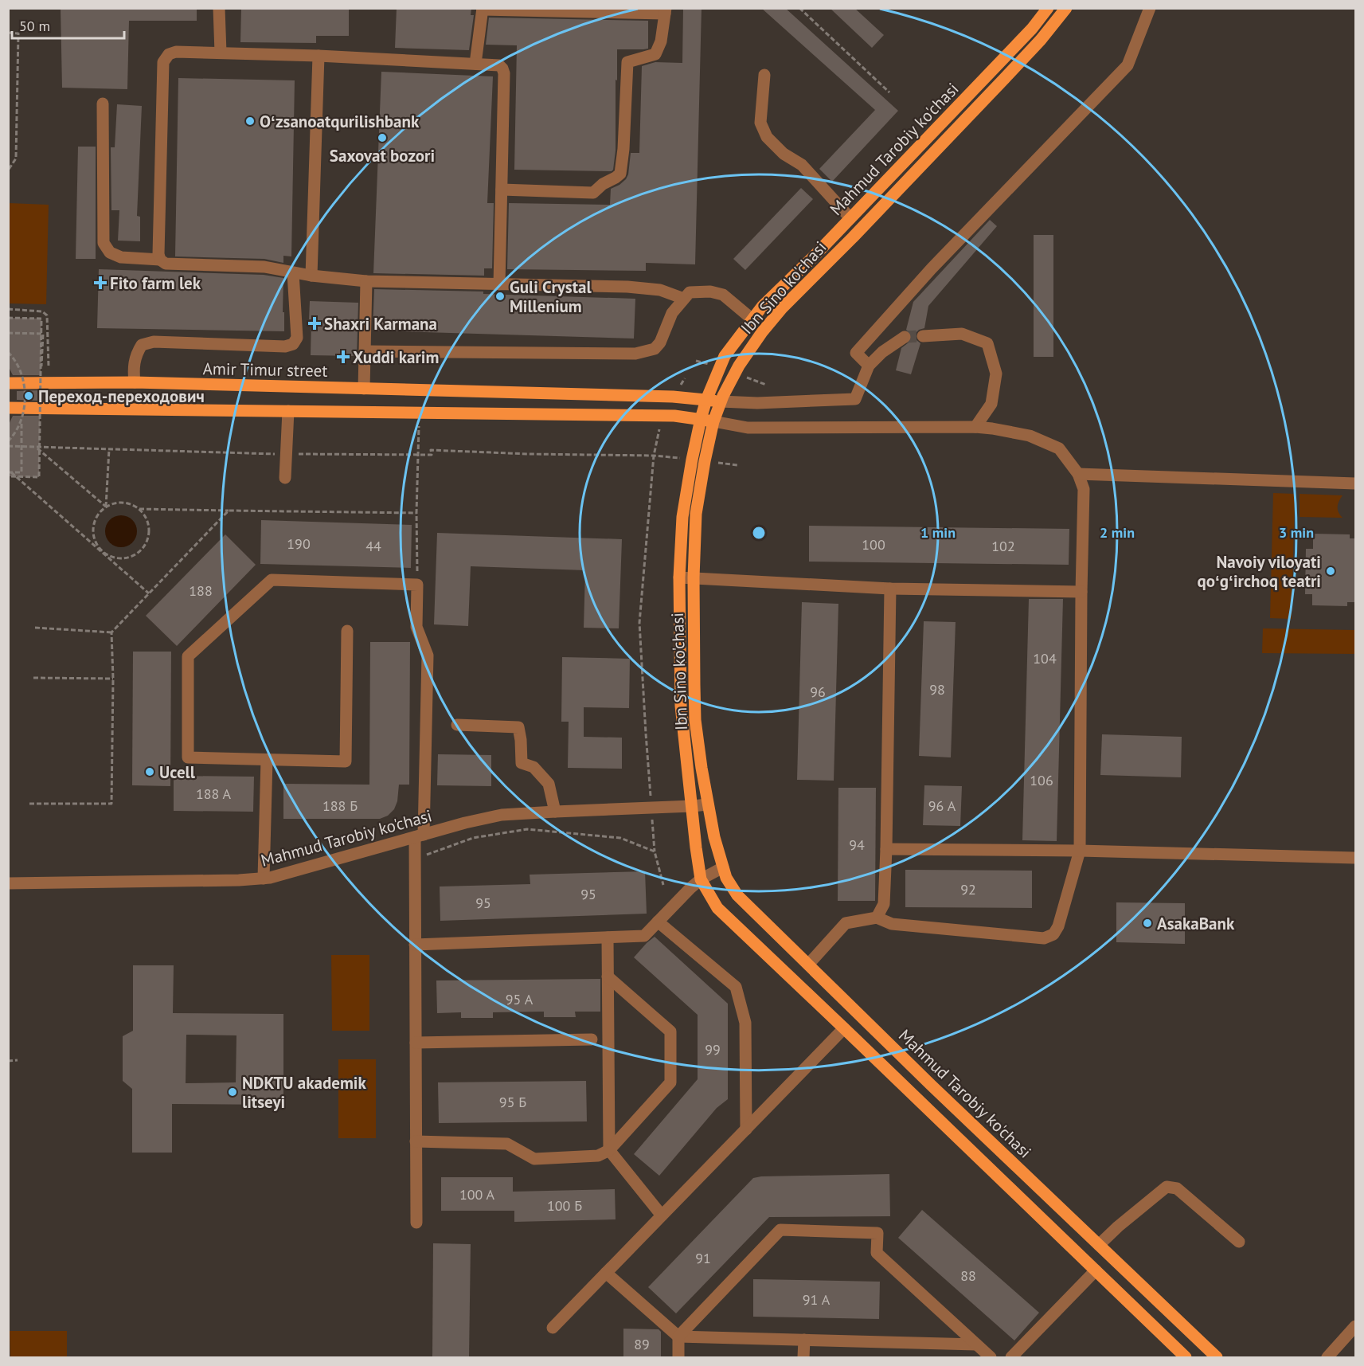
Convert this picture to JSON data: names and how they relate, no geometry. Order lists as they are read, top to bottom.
{
  "streets": {
    "main road": ["Mahmud Tarobiy ko'chasi", "Ibn Sino ko'chasi", "Amir Timur street"]
  },
  "crossings": [
    ["Mahmud Tarobiy ko'chasi", "Ibn Sino ko'chasi"],
    ["Mahmud Tarobiy ko'chasi", "Amir Timur street"],
    ["Ibn Sino ko'chasi", "Amir Timur street"]
  ],
  "places": {
    "other": [
      "Oʻzsanoatqurilishbank",
      "Saxovat bozori",
      "Guli Crystal Millenium",
      "Переход-переходович",
      "Navoiy viloyati qoʻgʻirchoq teatri",
      "Ucell",
      "AsakaBank",
      "NDKTU akademik litseyi"
    ],
    "health": ["Fito farm lek", "Shaxri Karmana", "Xuddi karim"]
  },
  "house_numbers": [
    "190",
    "100",
    "44",
    "102",
    "188",
    "104",
    "98",
    "96",
    "106",
    "188 А",
    "188 Б",
    "96 А",
    "94",
    "92",
    "95",
    "95",
    "95 А",
    "99",
    "95 Б",
    "100 А",
    "100 Б",
    "91",
    "88",
    "91 А",
    "89"
  ],
  "scale_bar": "50 m",
  "rings": ["1 min", "2 min", "3 min"]
}
